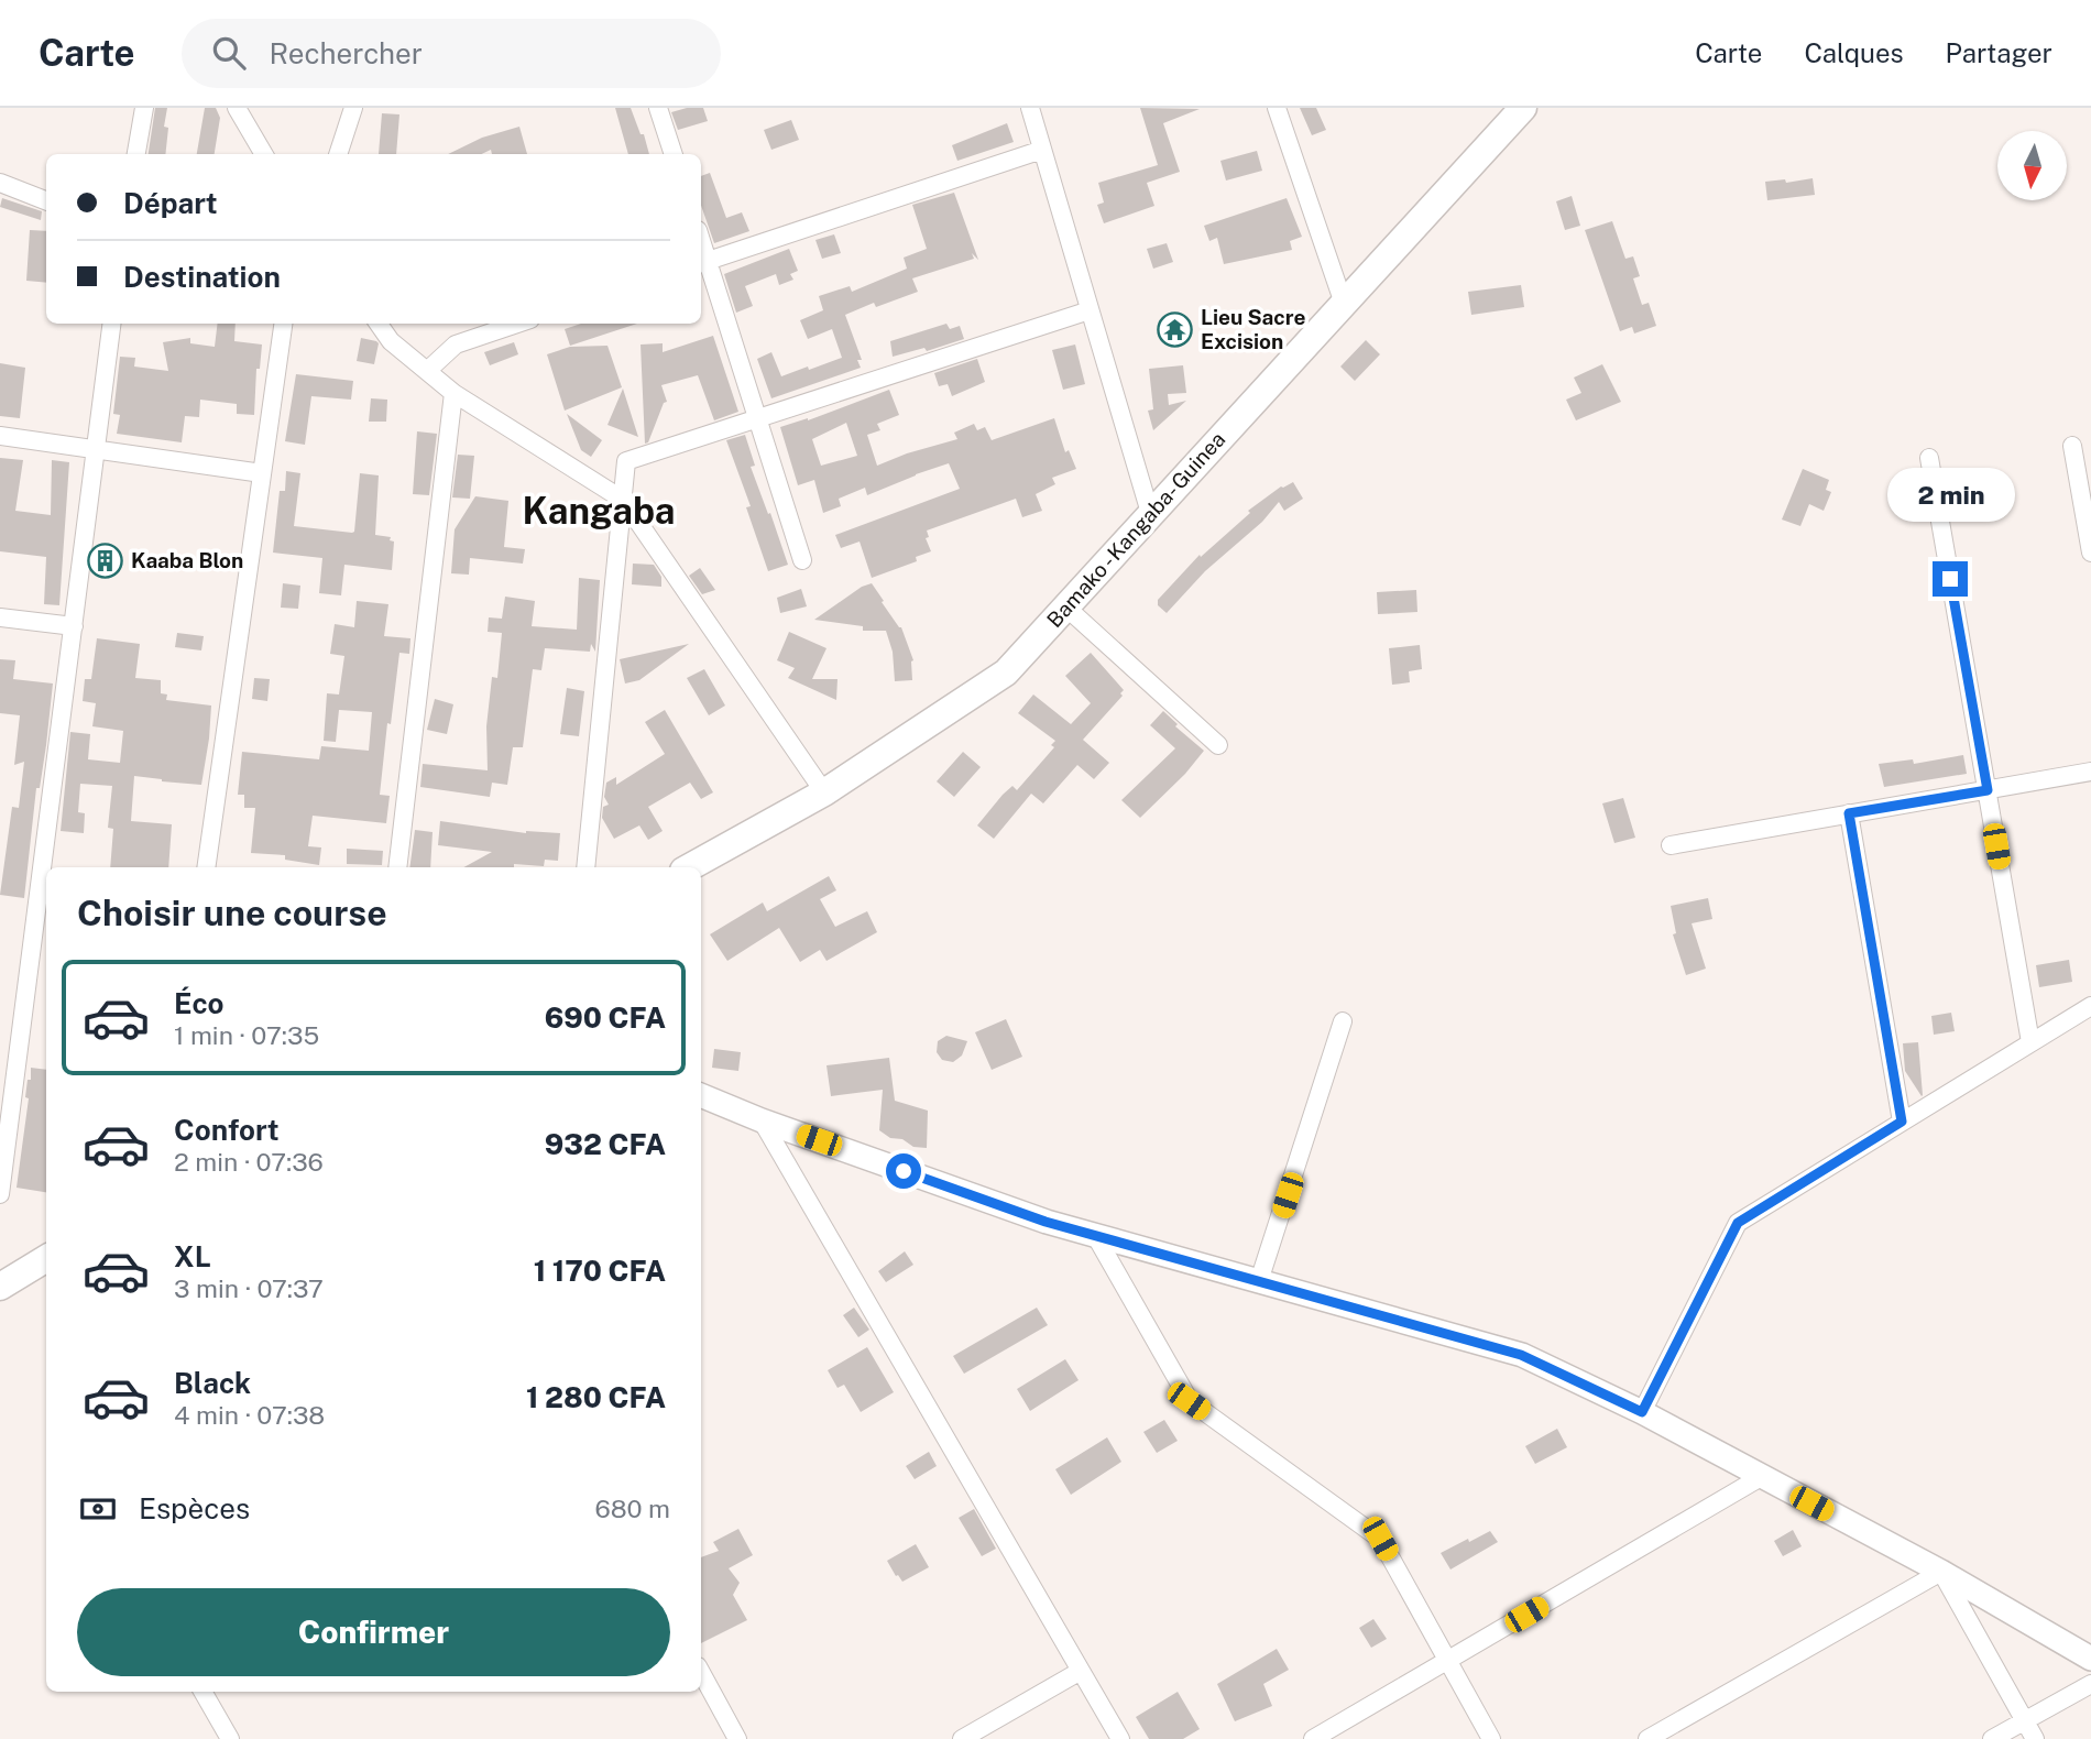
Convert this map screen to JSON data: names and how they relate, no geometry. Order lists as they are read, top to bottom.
{
  "streets": {
    "main road": ["Bamako - Kangaba- Guinea"]
  },
  "districts": ["Kangaba"],
  "places": {
    "temple": ["Lieu Sacre Excision"],
    "building": ["Kaaba Blon"]
  },
  "north": "bottom",
  "page": {
    "header": "Carte",
    "search": "Rechercher",
    "nav": ["Carte", "Calques", "Partager"],
    "banner": ["Départ", "Destination"],
    "bubble": "2 min",
    "heading": "Choisir une course",
    "list": [
      {
        "name": "Éco",
        "note": "1 min · 07:35",
        "value": "690 CFA"
      },
      {
        "name": "Confort",
        "note": "2 min · 07:36",
        "value": "932 CFA"
      },
      {
        "name": "XL",
        "note": "3 min · 07:37",
        "value": "1 170 CFA"
      },
      {
        "name": "Black",
        "note": "4 min · 07:38",
        "value": "1 280 CFA"
      }
    ],
    "pay": ["Espèces", "680 m"],
    "buttons": "Confirmer"
  }
}
